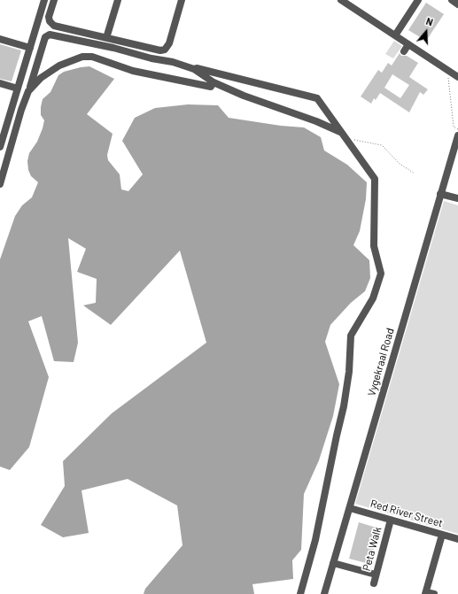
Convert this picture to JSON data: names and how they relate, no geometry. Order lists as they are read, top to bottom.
{
  "streets": {
    "street": ["Vygekraal Road", "Red River Street", "Peta Walk"]
  },
  "crossings": [
    ["Vygekraal Road", "Red River Street"],
    ["Red River Street", "Peta Walk"]
  ],
  "north": "top"
}
